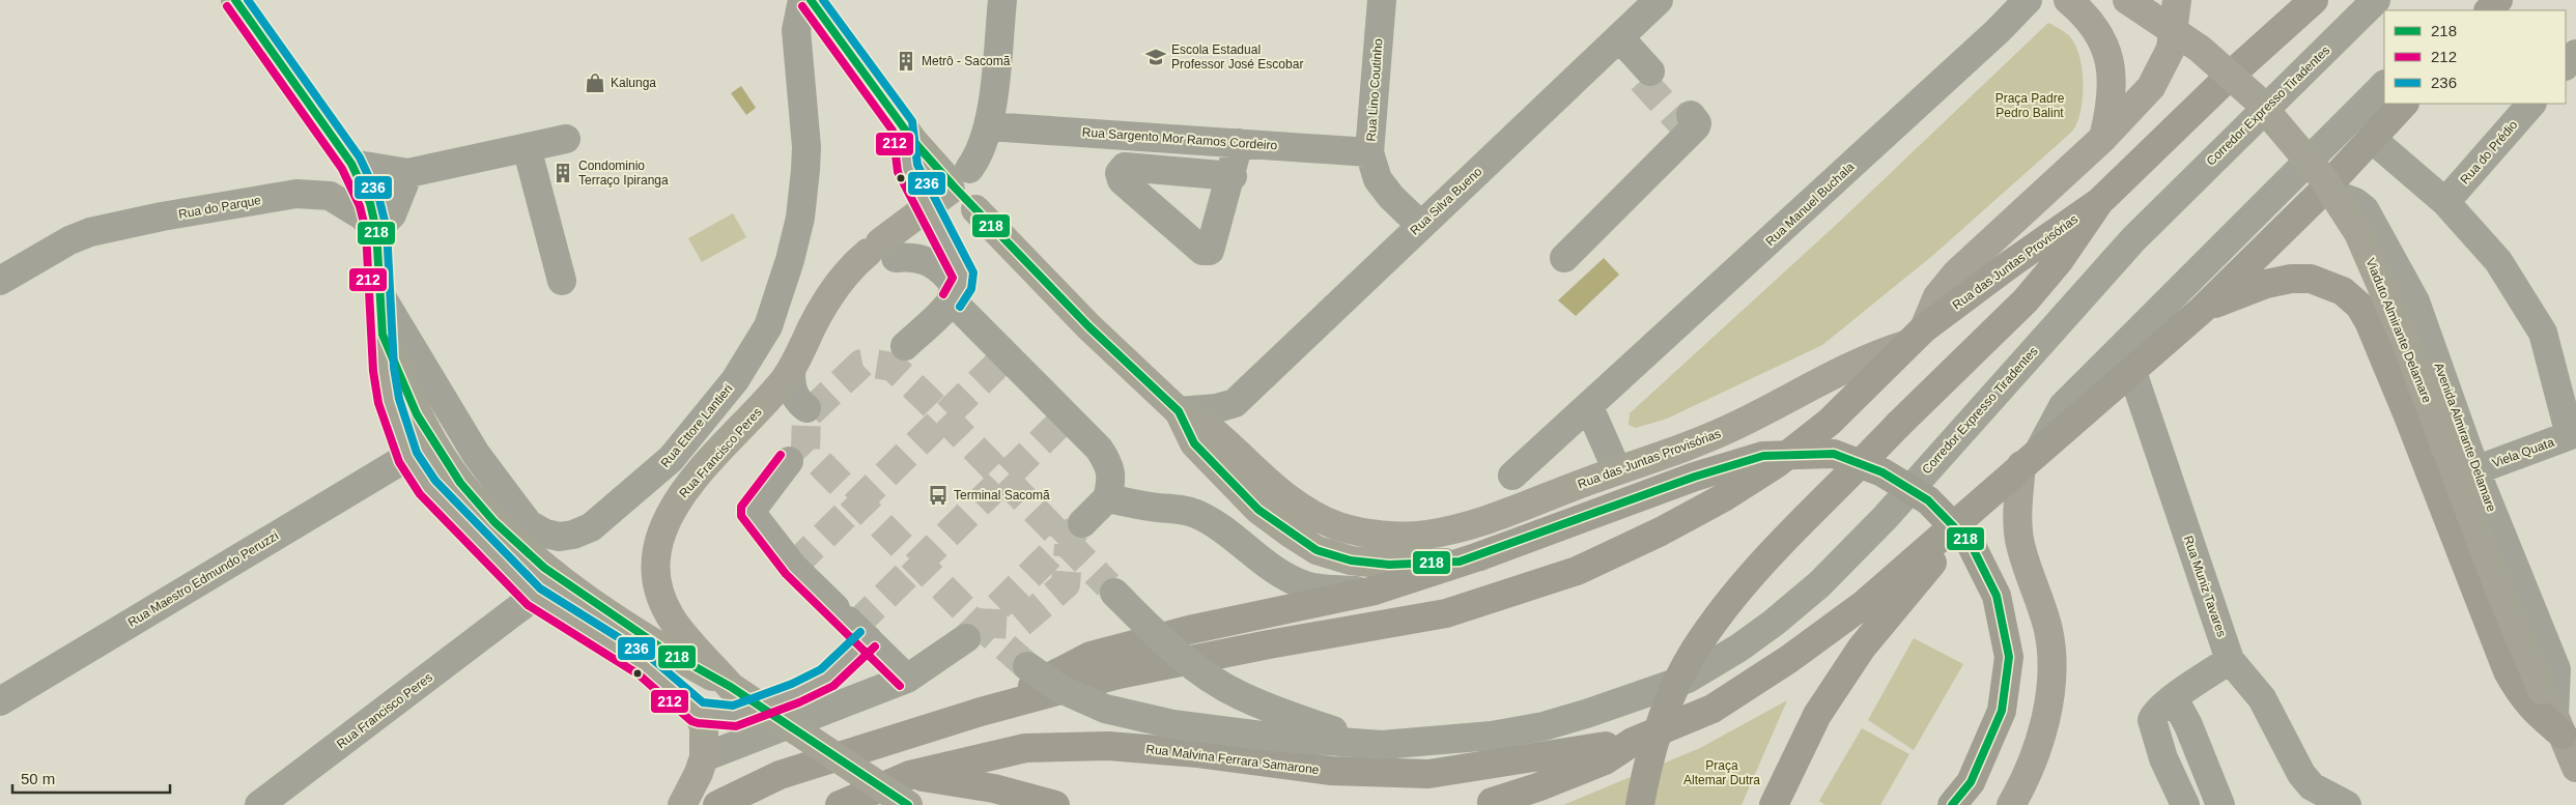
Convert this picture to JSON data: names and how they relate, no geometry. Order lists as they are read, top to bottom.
{
  "streets": {
    "highway": ["Rua das Juntas Provisórias", "Rua Malvina Ferrara Samarone"],
    "main road": ["Viaduto Almirante Delamare", "Avenida Almirante Delamare", "Rua Francisco Peres"],
    "street": [
      "Rua Lino Coutinho",
      "Corredor Expresso Tiradentes",
      "Rua Sargento Mor Ramos Cordeiro",
      "Rua do Prédio",
      "Rua Silva Bueno",
      "Rua Manuel Buchala",
      "Rua do Parque",
      "Rua Ettore Lantieri",
      "Viela Quata",
      "Rua Maestro Edmundo Peruzzi",
      "Rua Muniz Tavares"
    ]
  },
  "crossings": [
    ["Rua Lino Coutinho", "Rua Sargento Mor Ramos Cordeiro"],
    ["Rua Lino Coutinho", "Rua Silva Bueno"],
    ["Viaduto Almirante Delamare", "Avenida Almirante Delamare"],
    ["Avenida Almirante Delamare", "Viela Quata"]
  ],
  "parks": ["Praça Padre Pedro Balint", "Praça Altemar Dutra"],
  "places": {
    "school or university": ["Escola Estadual Professor José Escobar"],
    "building": ["Metrô - Sacomã", "Condominio Terraço Ipiranga"],
    "shop": ["Kalunga"],
    "bus stop": ["Terminal Sacomã"]
  },
  "lines": ["transit line 218", "transit line 236", "transit line 212"],
  "legend": ["218", "212", "236"],
  "scale_bar": "50 m"
}
